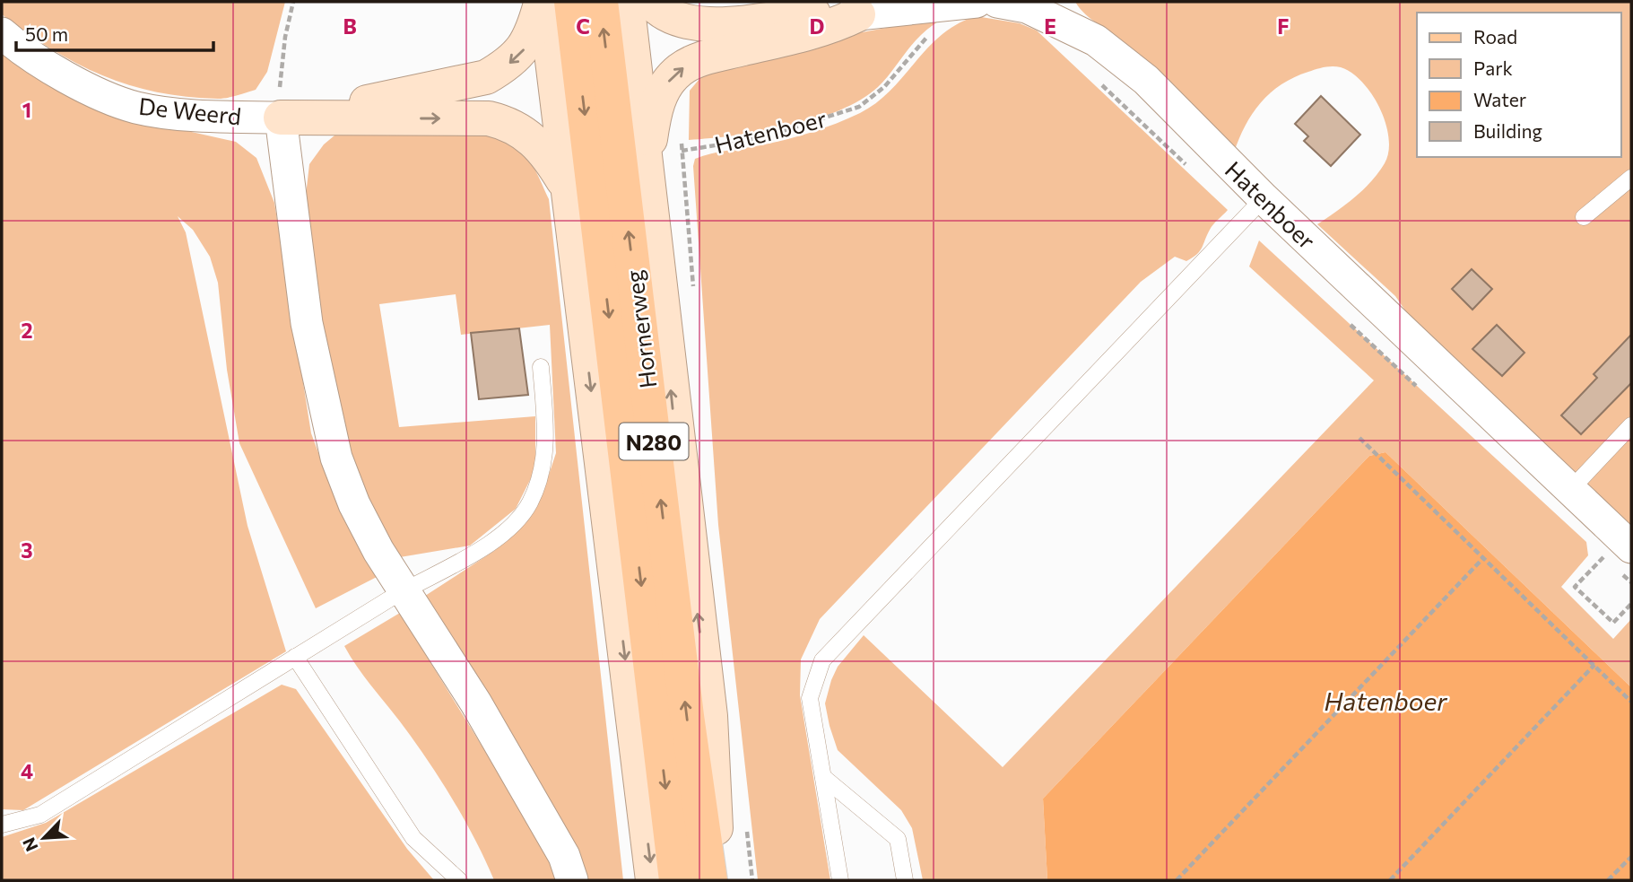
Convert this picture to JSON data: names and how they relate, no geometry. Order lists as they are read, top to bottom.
{
  "streets": {
    "main road": ["Hornerweg", "N280"],
    "street": ["De Weerd", "Hatenboer"]
  },
  "water": ["Hatenboer"],
  "legend": [
    "Road",
    "Park",
    "Water",
    "Building"
  ],
  "scale_bar": "50 m",
  "north": "bottom left",
  "grid": {
    "columns": [
      "B",
      "C",
      "D",
      "E",
      "F"
    ],
    "rows": [
      "1",
      "2",
      "3",
      "4"
    ]
  }
}
